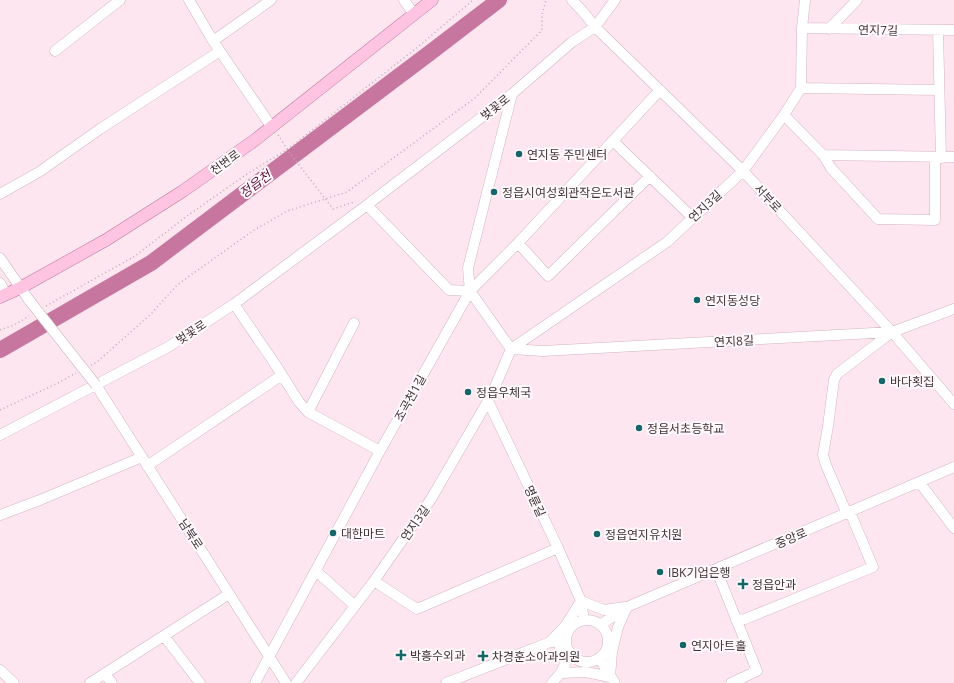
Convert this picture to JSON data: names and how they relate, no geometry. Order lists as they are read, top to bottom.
{
  "streets": {
    "main road": ["천변로"],
    "street": [
      "연지7길",
      "벚꽃로",
      "서부로",
      "연지3길",
      "연지8길",
      "조곡천1길",
      "명륜길",
      "남북로",
      "중앙로"
    ]
  },
  "crossings": [
    ["연지7길", "연지3길"],
    ["벚꽃로", "서부로"],
    ["벚꽃로", "남북로"],
    ["천변로", "남북로"],
    ["서부로", "연지3길"],
    ["서부로", "연지8길"],
    ["서부로", "조곡천1길"],
    ["연지3길", "연지8길"],
    ["연지3길", "명륜길"],
    ["조곡천1길", "남북로"]
  ],
  "water": ["정읍천"],
  "places": {
    "other": [
      "연지동 주민센터",
      "정읍시여성회관작은도서관",
      "연지동성당",
      "바다횟집",
      "정읍우체국",
      "정읍서초등학교",
      "대한마트",
      "정읍연지유치원",
      "IBK기업은행",
      "연지아트홀"
    ],
    "health": ["정읍안과", "박흥수외과", "차경훈소아과의원"]
  }
}
